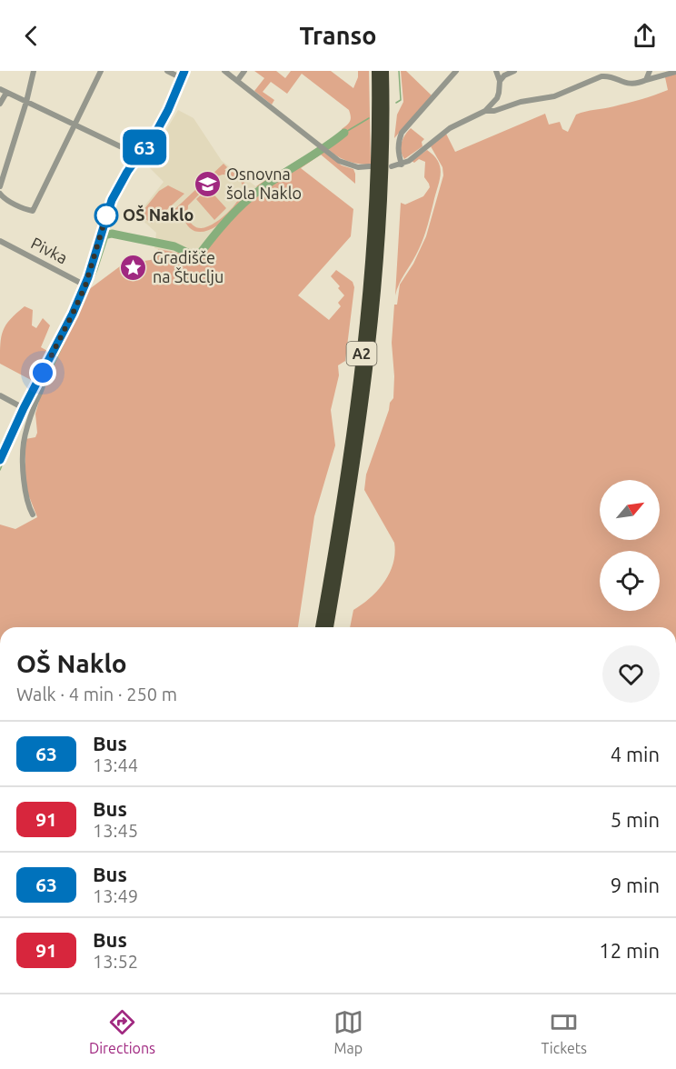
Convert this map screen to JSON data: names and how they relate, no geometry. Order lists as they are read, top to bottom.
{
  "streets": {
    "highway": ["A2"],
    "street": ["Pivka"]
  },
  "places": {
    "school or university": ["Osnovna šola Naklo"],
    "other": ["OŠ Naklo"],
    "place": ["Gradišče na Štuclju"]
  },
  "lines": ["bus line 63"],
  "north": "top right",
  "page": {
    "header": "Transo",
    "on_map": "63",
    "heading": ["OŠ Naklo", "Walk · 4 min · 250 m"],
    "list": [
      {
        "mark": "63",
        "name": "Bus",
        "note": "13:44",
        "value": "4 min"
      },
      {
        "mark": "91",
        "name": "Bus",
        "note": "13:45",
        "value": "5 min"
      },
      {
        "mark": "63",
        "name": "Bus",
        "note": "13:49",
        "value": "9 min"
      },
      {
        "mark": "91",
        "name": "Bus",
        "note": "13:52",
        "value": "12 min"
      }
    ],
    "tabs": ["Directions", "Map", "Tickets"]
  }
}
